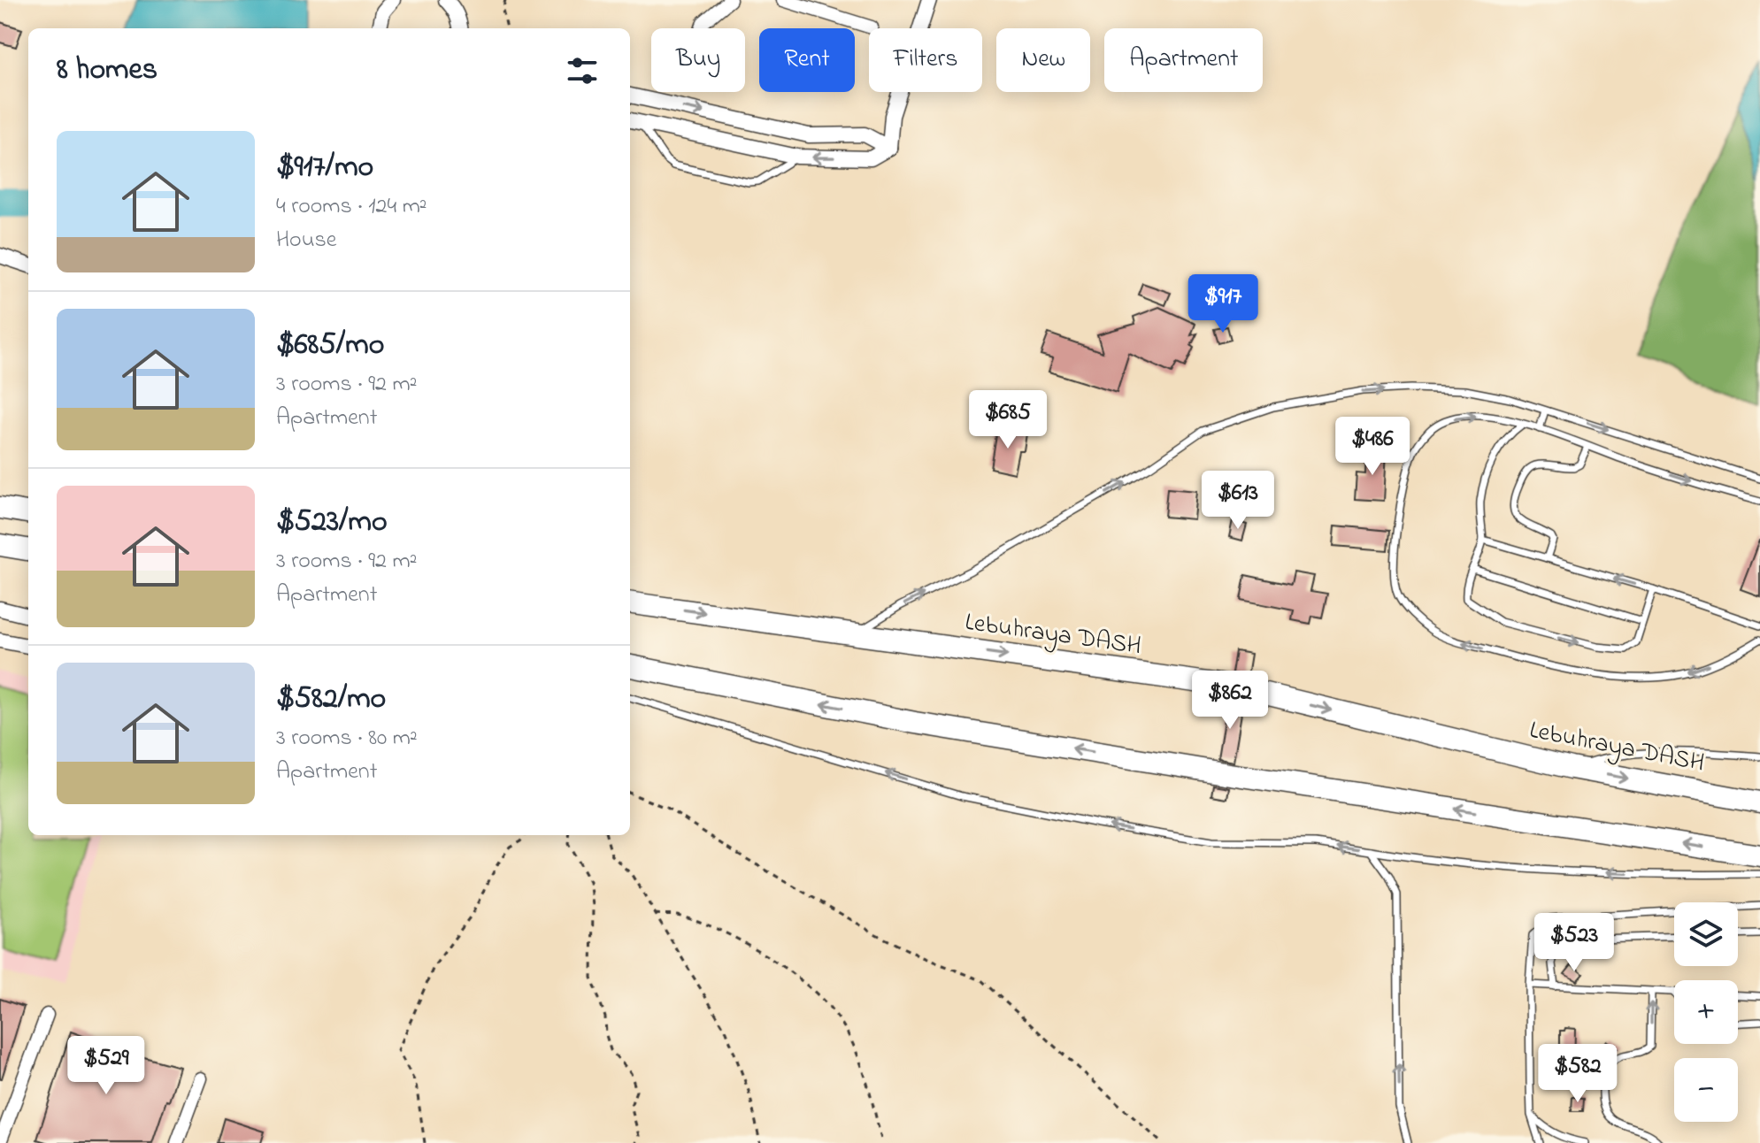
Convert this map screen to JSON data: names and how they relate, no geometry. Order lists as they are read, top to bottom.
{
  "streets": {
    "highway": ["Lebuhraya DASH"]
  },
  "page": {
    "chip": [
      "Buy",
      "Rent",
      "Filters",
      "New",
      "Apartment"
    ],
    "heading": "8 homes",
    "list": [
      {
        "name": "$917/mo",
        "note": "4 rooms · 124 m² · House"
      },
      {
        "name": "$685/mo",
        "note": "3 rooms · 92 m² · Apartment"
      },
      {
        "name": "$523/mo",
        "note": "3 rooms · 92 m² · Apartment"
      },
      {
        "name": "$582/mo",
        "note": "3 rooms · 80 m² · Apartment"
      }
    ],
    "price": [
      "$917",
      "$685",
      "$486",
      "$613",
      "$862",
      "$523",
      "$529",
      "$582"
    ],
    "map_buttons": ["+", "−"]
  }
}
